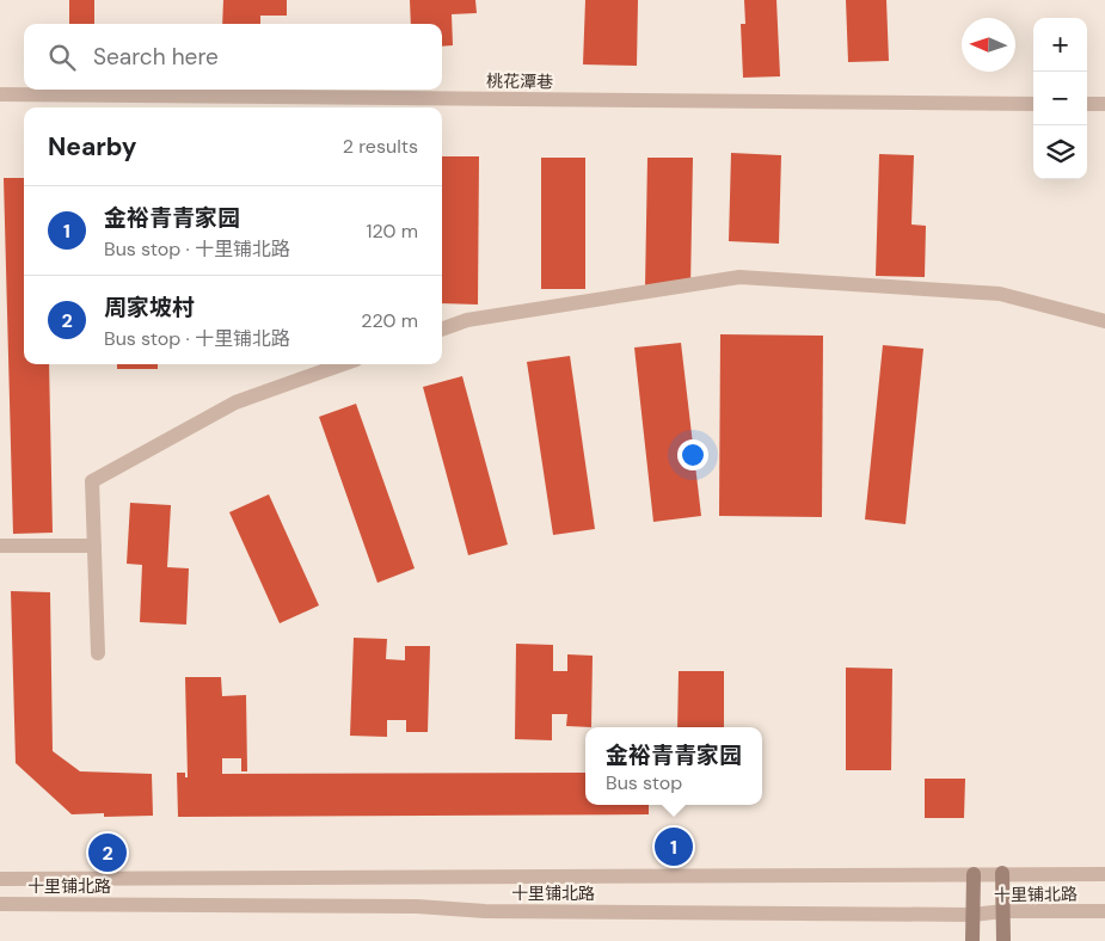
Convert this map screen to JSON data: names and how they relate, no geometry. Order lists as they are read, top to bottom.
{
  "streets": {
    "street": ["桃花潭巷", "十里铺北路"]
  },
  "north": "left",
  "page": {
    "map_buttons": ["+", "−"],
    "search": "Search here",
    "heading": ["Nearby", "2 results"],
    "list": [
      {
        "mark": "1",
        "name": "金裕青青家园",
        "note": "Bus stop · 十里铺北路",
        "value": "120 m"
      },
      {
        "mark": "2",
        "name": "周家坡村",
        "note": "Bus stop · 十里铺北路",
        "value": "220 m"
      }
    ],
    "popup": ["金裕青青家园", "Bus stop"],
    "pins": ["1", "2"]
  }
}
